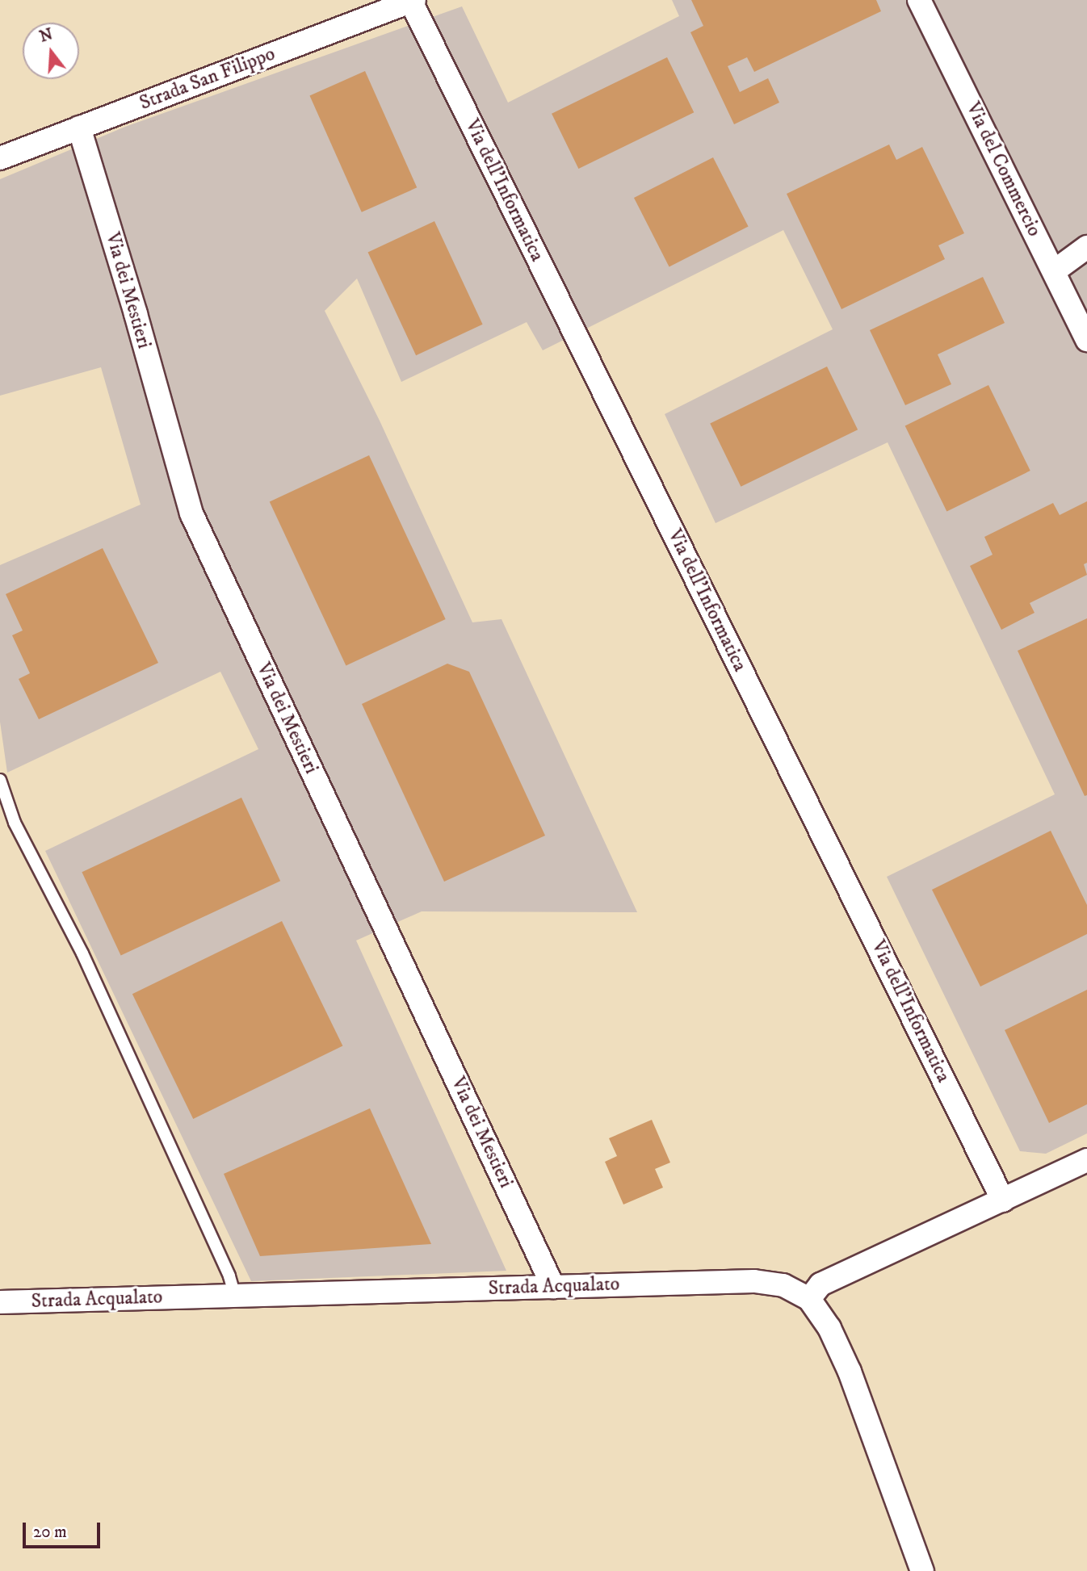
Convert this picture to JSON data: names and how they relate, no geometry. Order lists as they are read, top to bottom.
{
  "streets": {
    "street": [
      "Strada San Filippo",
      "Via del Commercio",
      "Via dell'Informatica",
      "Via dei Mestieri",
      "Strada Acqualato"
    ]
  },
  "crossings": [
    ["Strada San Filippo", "Via dell'Informatica"],
    ["Strada San Filippo", "Via dei Mestieri"],
    ["Via dei Mestieri", "Strada Acqualato"]
  ],
  "scale_bar": "20 m",
  "north": "top"
}
